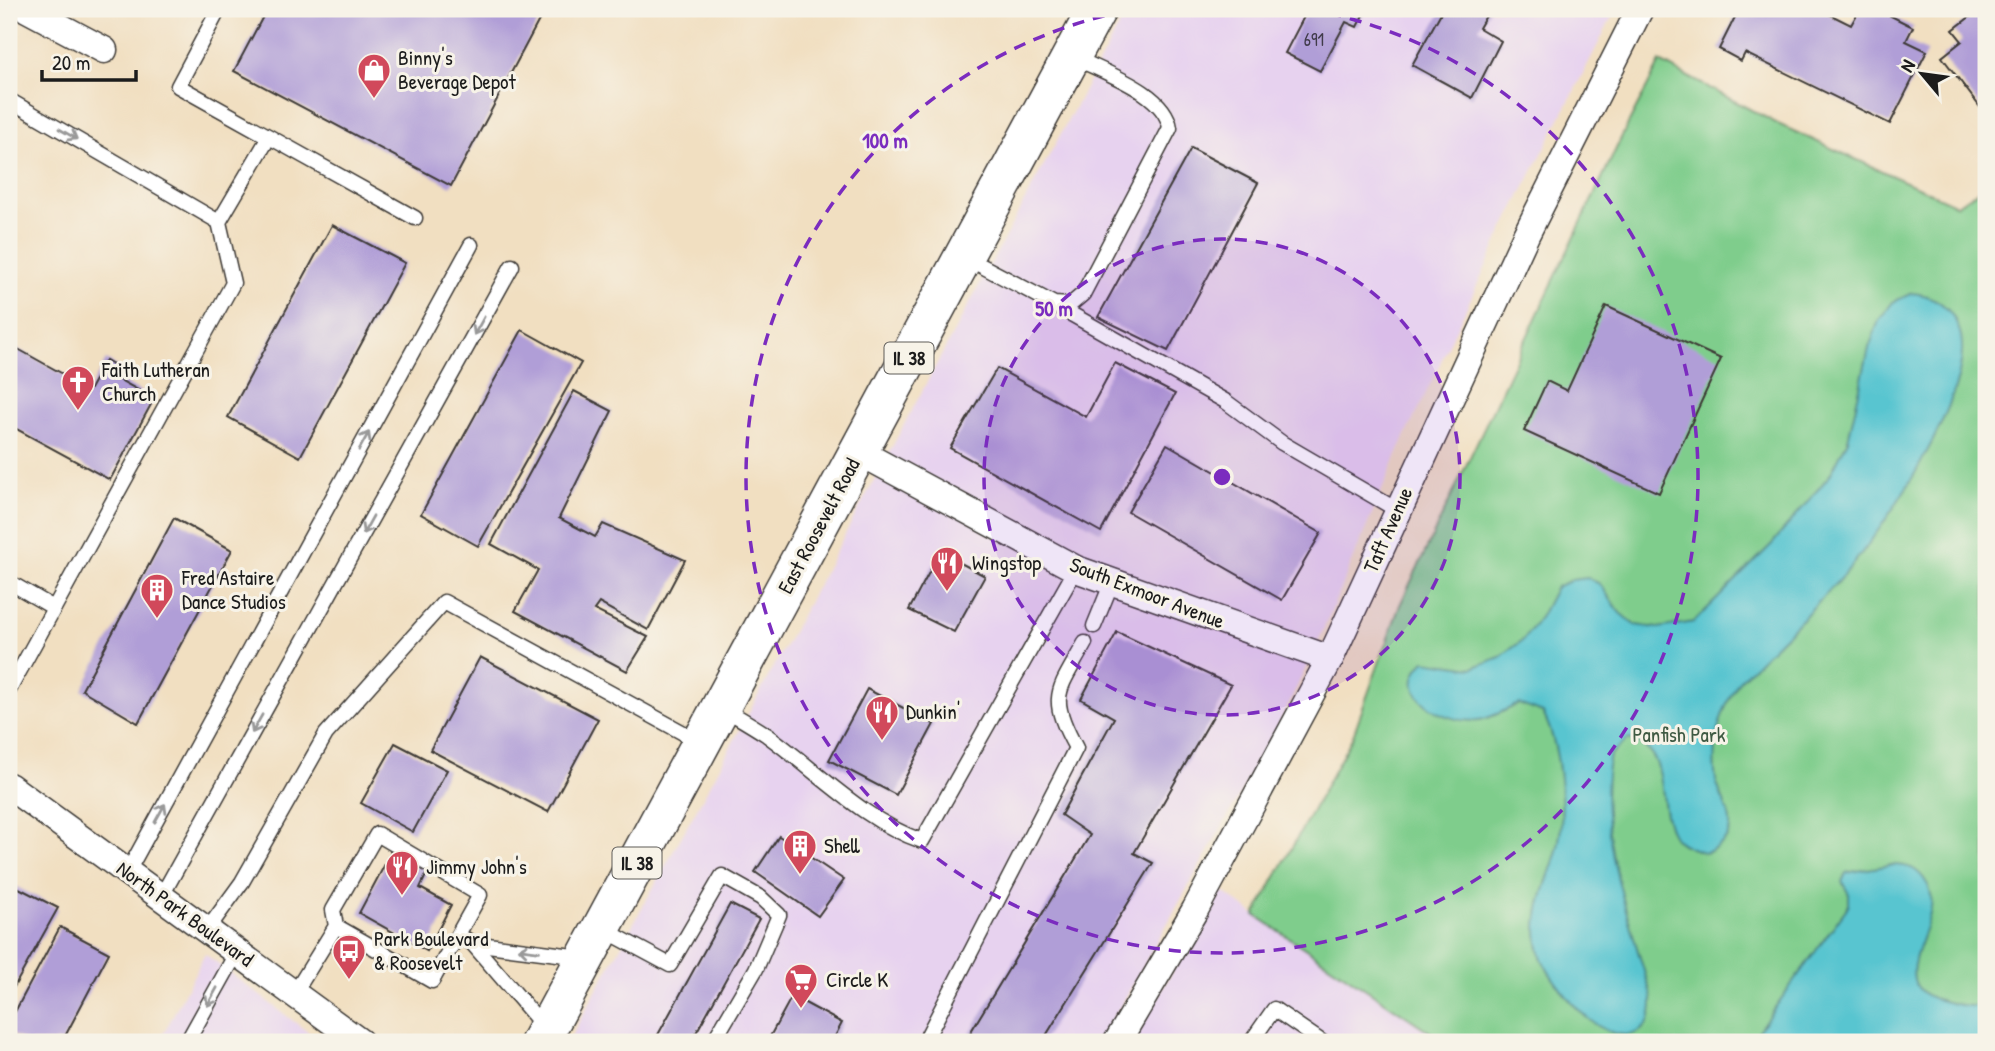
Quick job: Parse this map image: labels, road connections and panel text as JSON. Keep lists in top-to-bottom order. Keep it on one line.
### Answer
{"streets":{"main road":["IL 38","East Roosevelt Road"],"street":["Taft Avenue","South Exmoor Avenue","North Park Boulevard"]},"crossings":[["East Roosevelt Road","South Exmoor Avenue"],["Taft Avenue","South Exmoor Avenue"]],"parks":["Panfish Park"],"places":{"shop":["Binny's Beverage Depot"],"church":["Faith Lutheran Church"],"restaurant":["Wingstop","Dunkin'","Jimmy John's"],"building":["Fred Astaire Dance Studios","Shell"],"bus stop":["Park Boulevard & Roosevelt"],"supermarket":["Circle K"]},"house_numbers":["691"],"scale_bar":"20 m","north":"top left","rings":["100 m","50 m"]}
